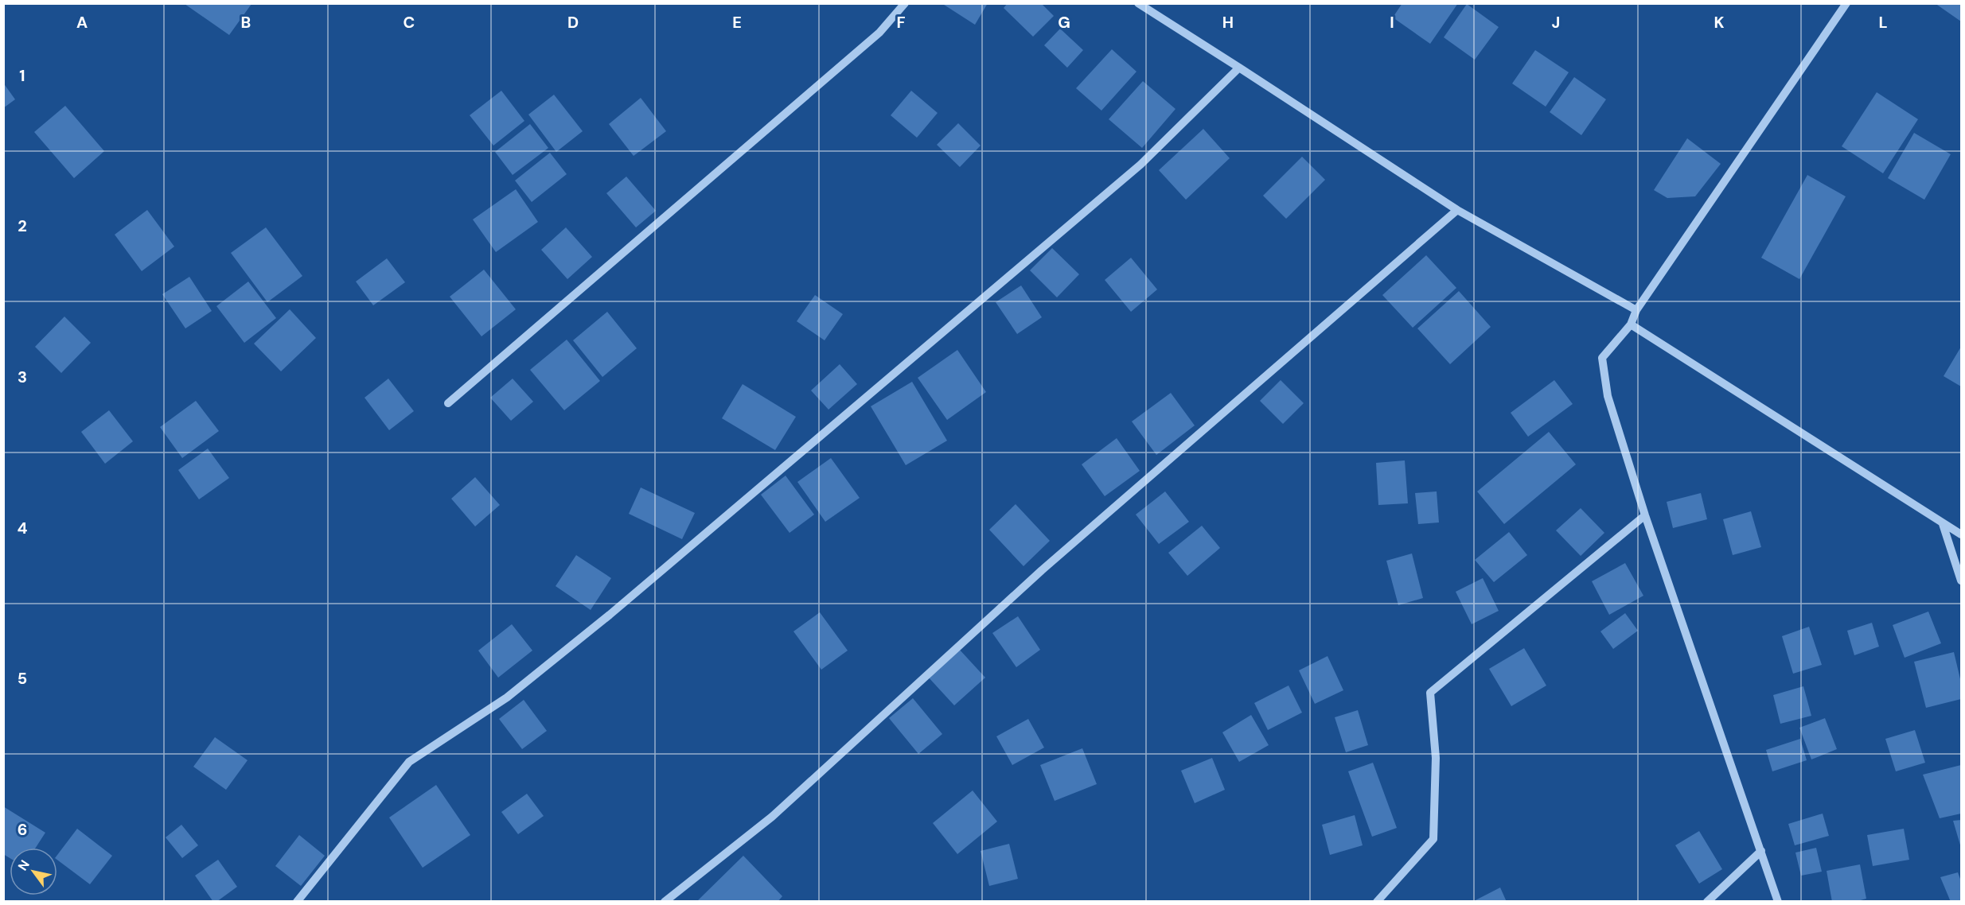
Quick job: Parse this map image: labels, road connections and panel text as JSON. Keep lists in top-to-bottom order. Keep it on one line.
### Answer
{"north":"top left","grid":{"columns":["A","B","C","D","E","F","G","H","I","J","K","L"],"rows":["1","2","3","4","5","6"]}}
